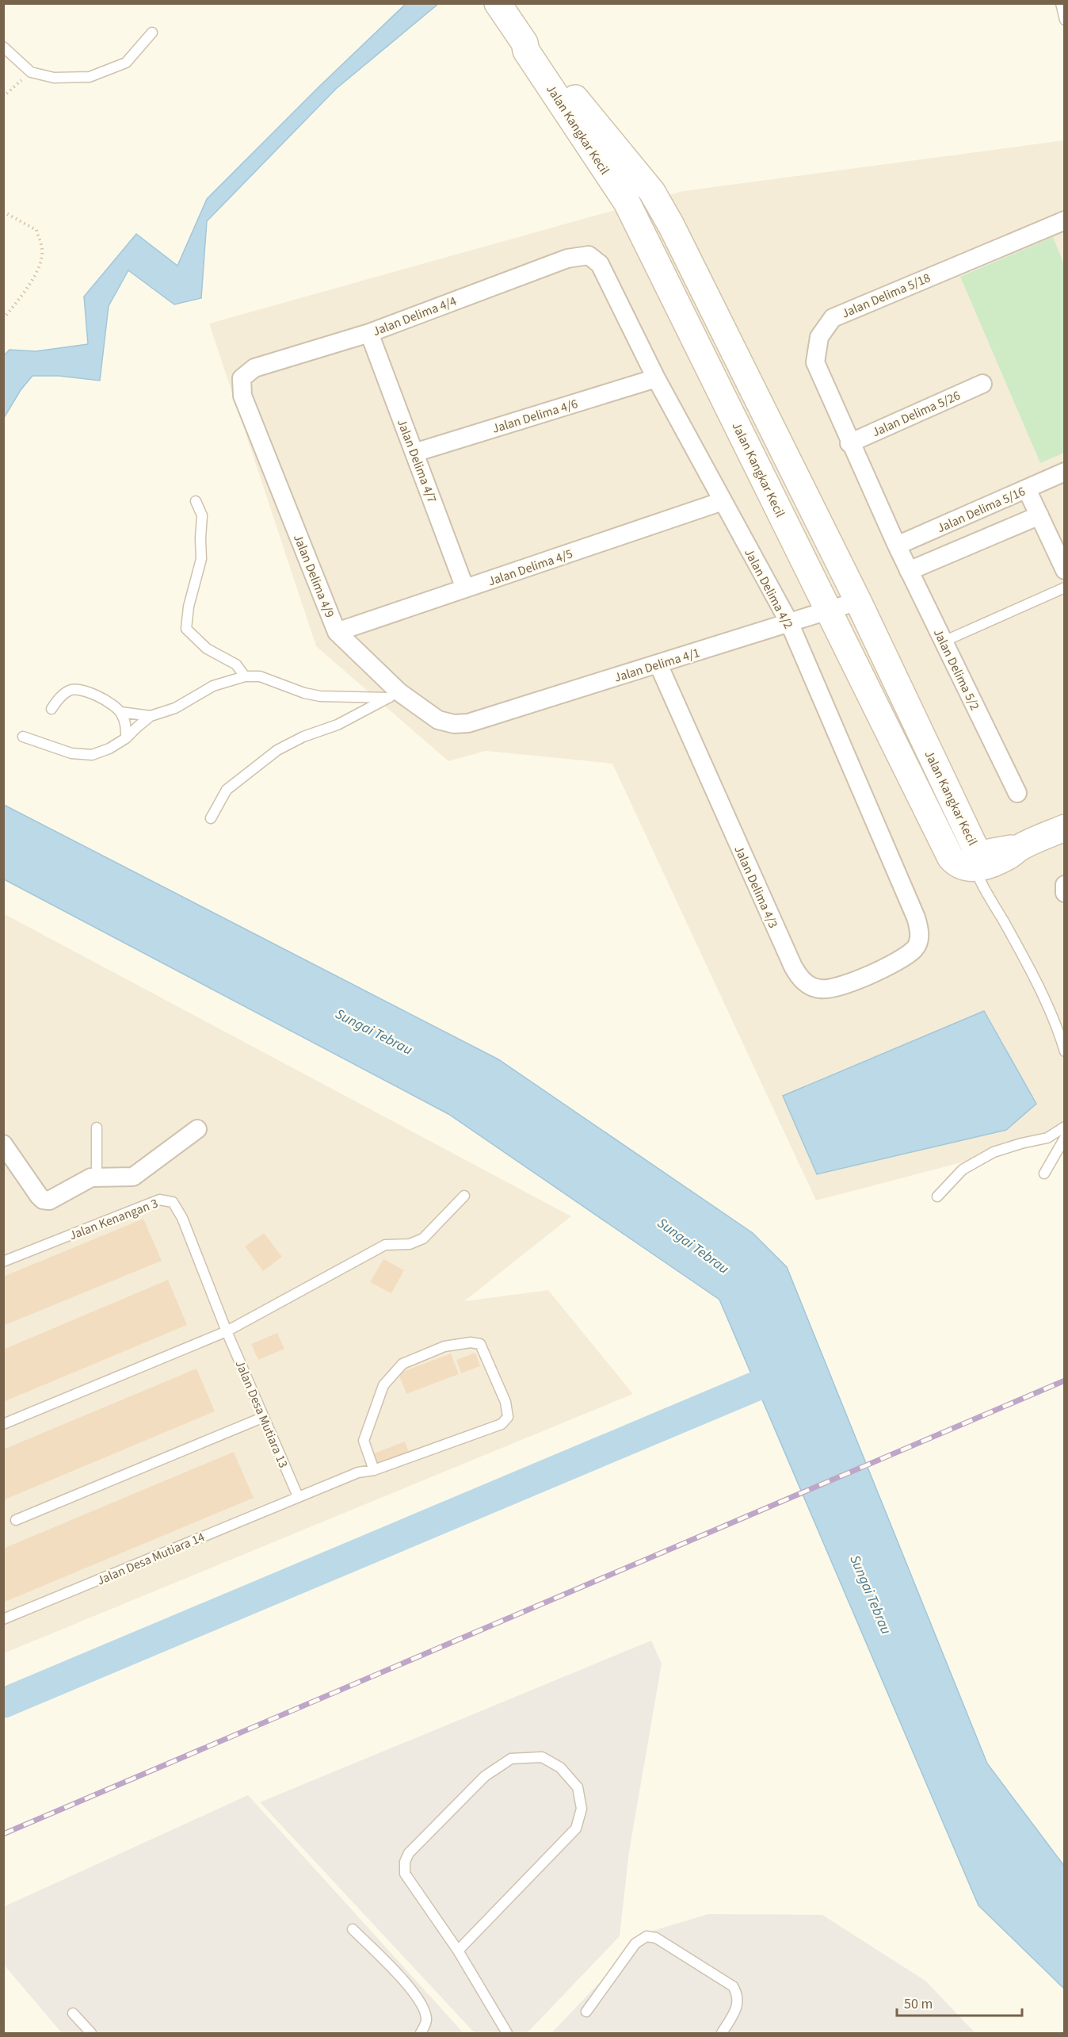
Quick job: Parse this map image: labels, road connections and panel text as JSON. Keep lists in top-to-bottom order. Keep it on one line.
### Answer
{"streets":{"street":["Jalan Kangkar Kecil","Jalan Delima 5/18","Jalan Delima 4/4","Jalan Delima 5/26","Jalan Delima 4/6","Jalan Delima 4/7","Jalan Delima 5/16","Jalan Delima 4/5","Jalan Delima 4/9","Jalan Delima 4/2","Jalan Delima 4/1","Jalan Delima 5/2","Jalan Delima 4/3"],"lane":["Jalan Kenangan 3","Jalan Desa Mutiara 13","Jalan Desa Mutiara 14"]},"crossings":[["Jalan Kangkar Kecil","Jalan Delima 4/1"],["Jalan Delima 5/18","Jalan Delima 5/26"],["Jalan Delima 5/18","Jalan Delima 5/16"],["Jalan Delima 5/18","Jalan Delima 5/2"],["Jalan Delima 4/4","Jalan Delima 4/7"],["Jalan Delima 4/4","Jalan Delima 4/9"],["Jalan Delima 4/4","Jalan Delima 4/2"],["Jalan Delima 4/6","Jalan Delima 4/7"],["Jalan Delima 4/6","Jalan Delima 4/2"],["Jalan Delima 4/7","Jalan Delima 4/5"],["Jalan Delima 5/16","Jalan Delima 5/2"],["Jalan Delima 4/5","Jalan Delima 4/9"],["Jalan Delima 4/5","Jalan Delima 4/2"],["Jalan Delima 4/9","Jalan Delima 4/1"],["Jalan Delima 4/2","Jalan Delima 4/1"],["Jalan Delima 4/2","Jalan Delima 4/3"],["Jalan Delima 4/1","Jalan Delima 4/3"],["Jalan Kenangan 3","Jalan Desa Mutiara 13"],["Jalan Desa Mutiara 13","Jalan Desa Mutiara 14"]],"water":["Sungai Tebrau"],"scale_bar":"50 m"}
